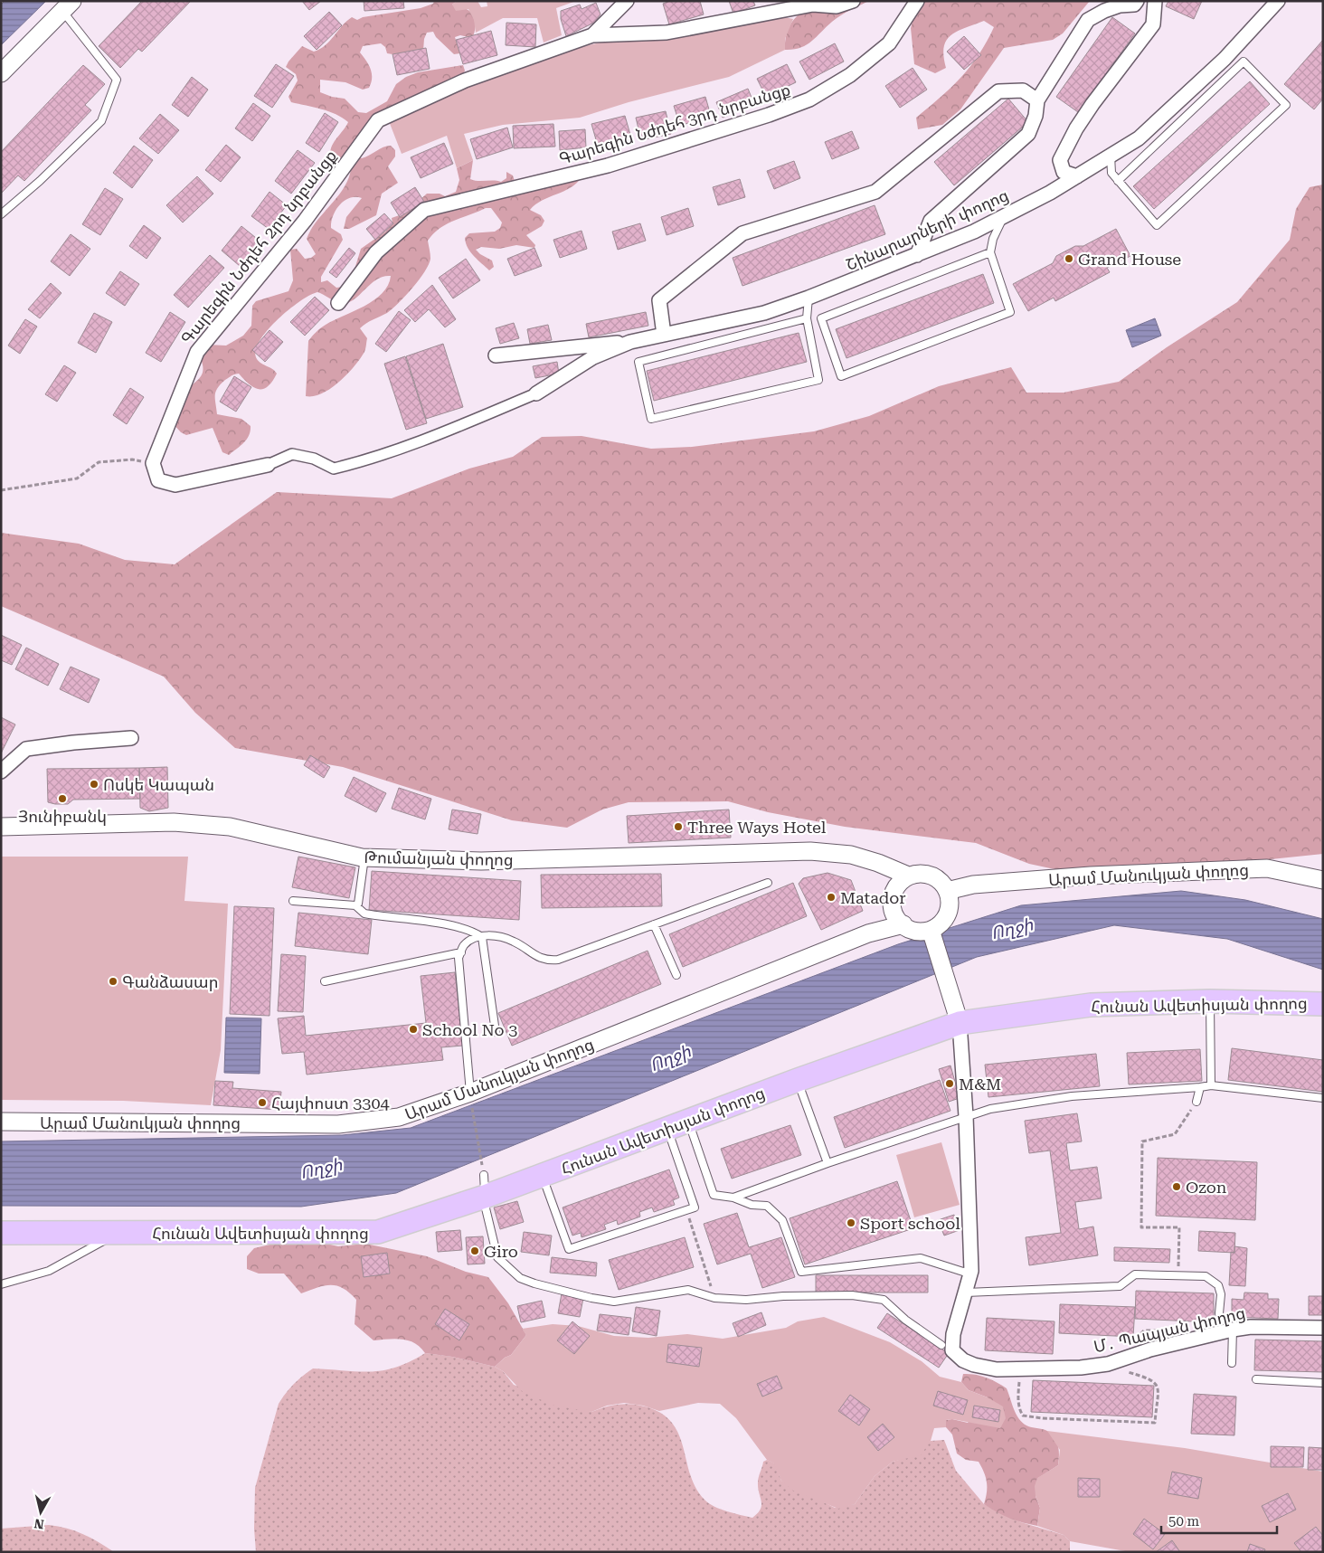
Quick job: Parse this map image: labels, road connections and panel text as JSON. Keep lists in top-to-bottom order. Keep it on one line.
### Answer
{"streets":{"highway":["Հունան Ավետիսյան փողոց"],"street":["Գարեգին Նժդեհ 3րդ նրբանցք","Շինարարների փողոց","Գարեգին Նժդեհ 2րդ նրբանցք","Թումանյան փողոց","Արամ Մանուկյան փողոց","Մ․ Պապյան փողոց"]},"crossings":[["Թումանյան փողոց","Արամ Մանուկյան փողոց"],["Հունան Ավետիսյան փողոց","Մ․ Պապյան փողոց"]],"water":["Ողջի"],"places":["Grand House","Ոսկե Կապան","Յունիբանկ","Three Ways Hotel","Matador","Գանձասար","School No 3","M&M","Հայփոստ 3304","Ozon","Sport school","Giro"],"scale_bar":"50 m","north":"bottom"}
